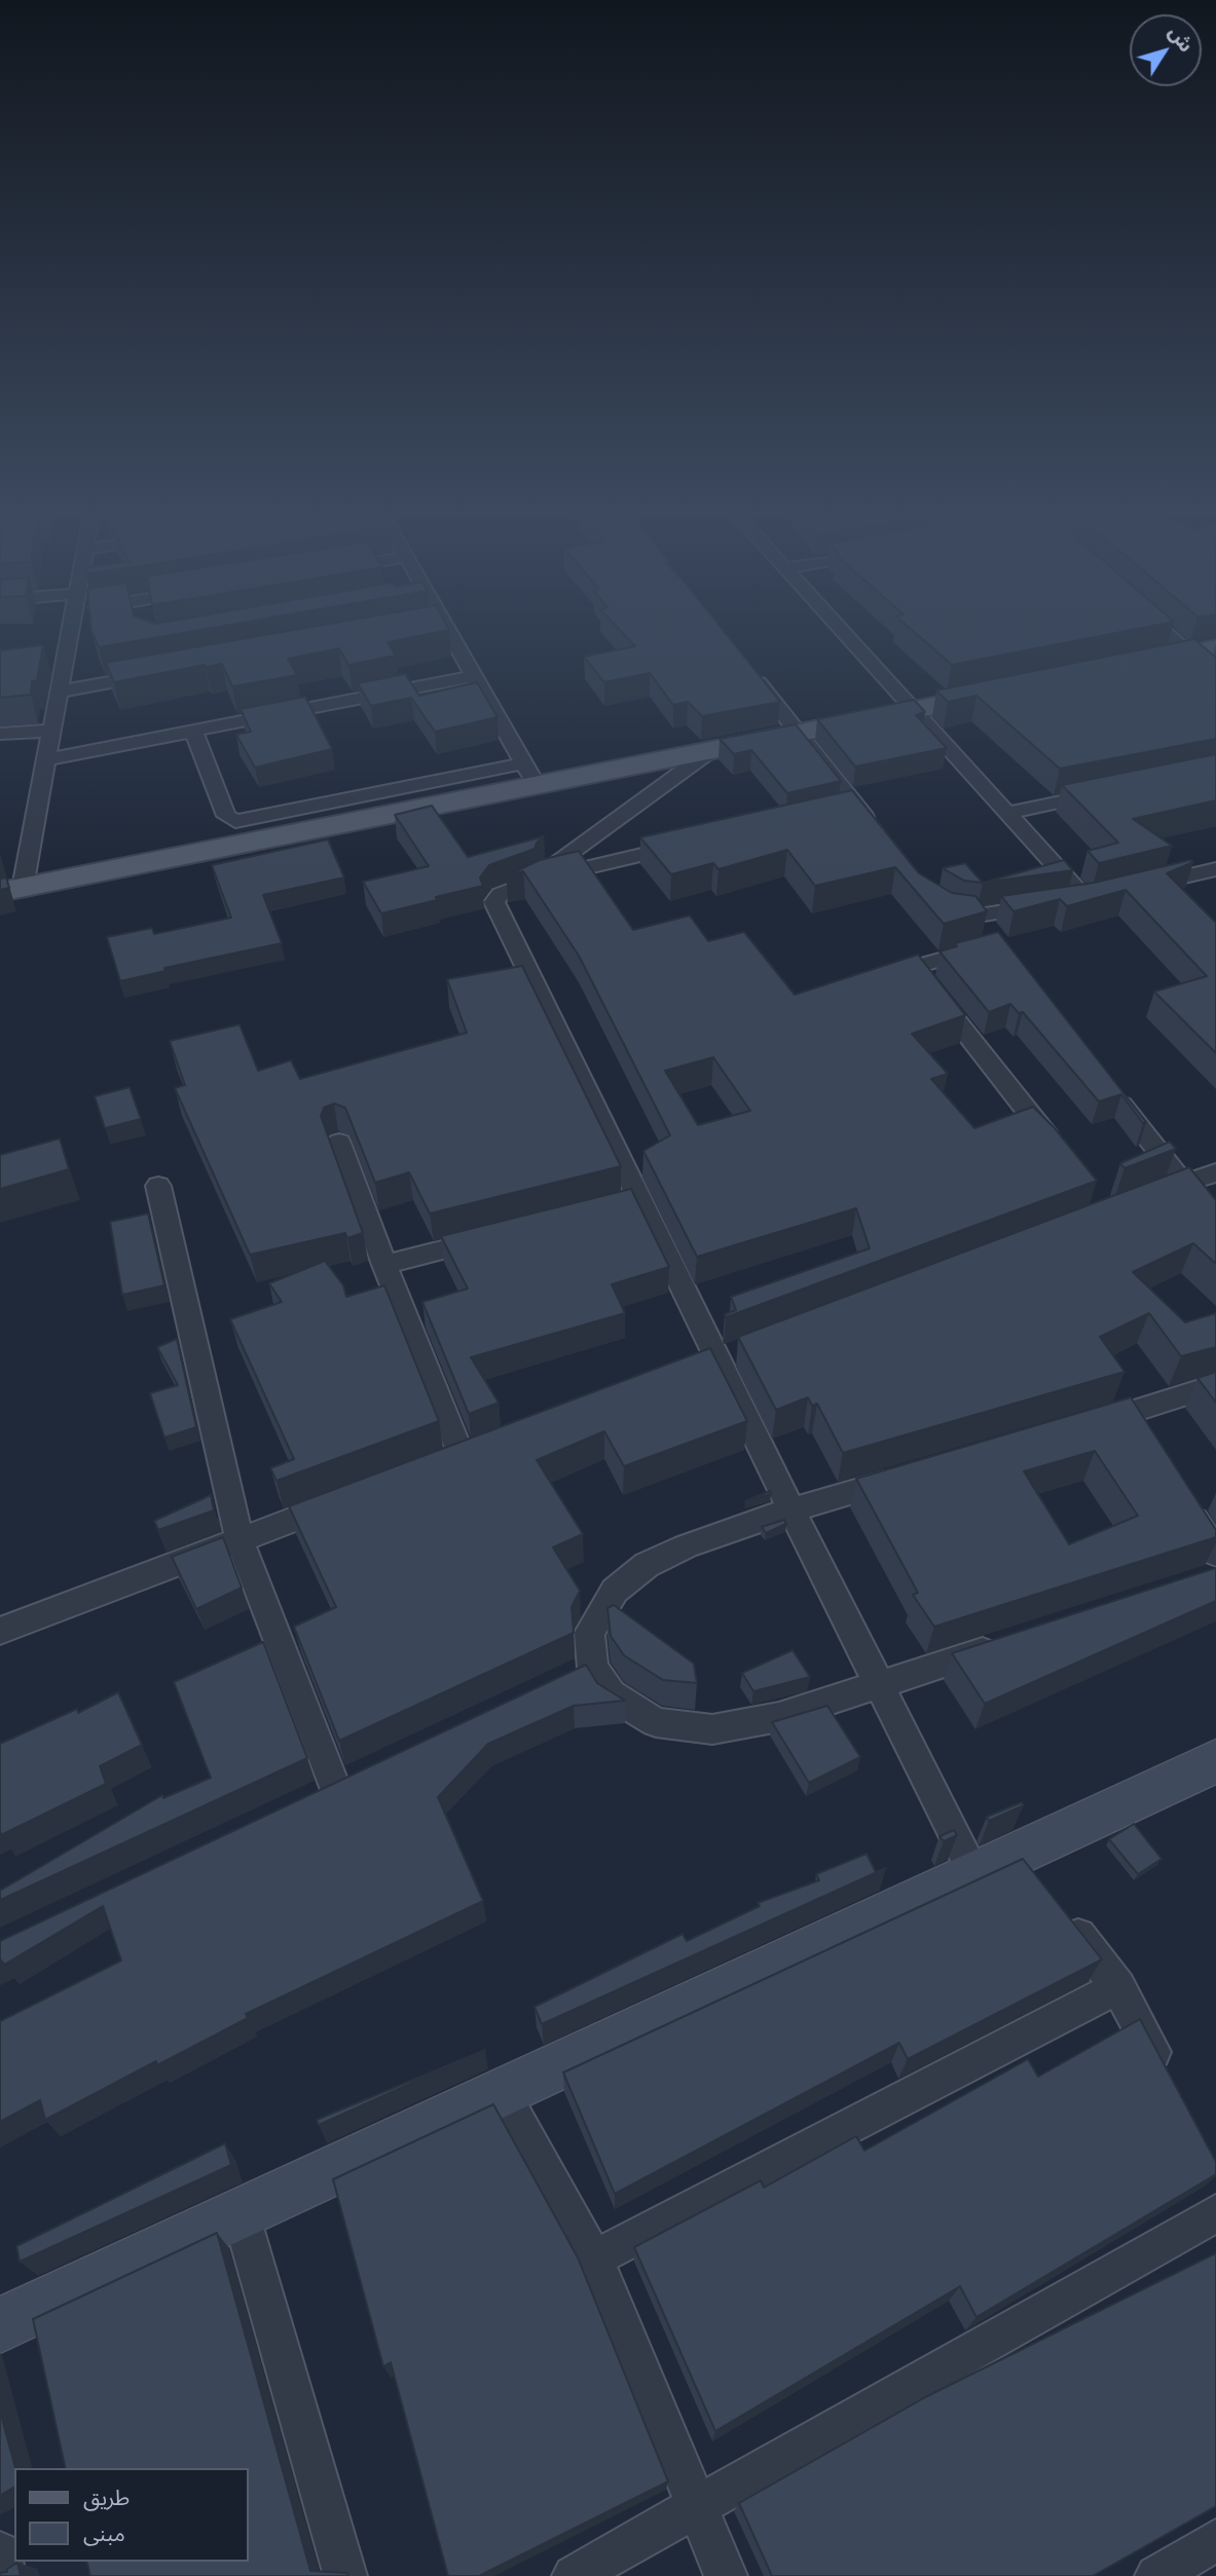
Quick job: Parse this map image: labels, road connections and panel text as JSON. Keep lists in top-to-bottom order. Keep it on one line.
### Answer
{"legend":["طريق","مبنى"],"north":"top right"}
